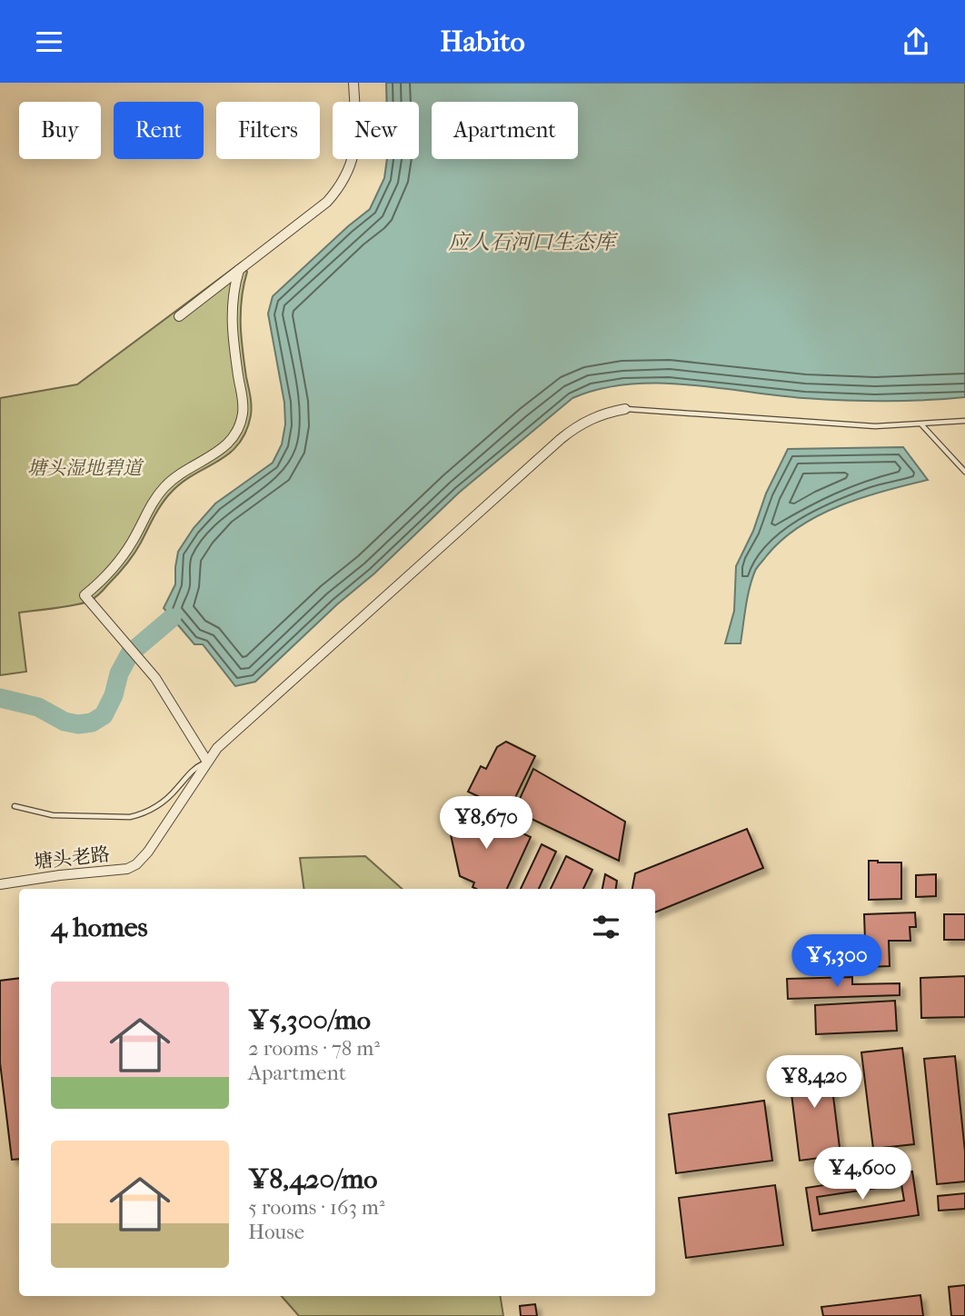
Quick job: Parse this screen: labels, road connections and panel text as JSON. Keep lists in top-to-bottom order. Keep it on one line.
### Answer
{"streets":{"street":["塘头老路"]},"water":["应人石河口生态库"],"parks":["塘头湿地碧道"],"page":{"header":"Habito","chip":["Buy","Rent","Filters","New","Apartment"],"price":["¥8,670","¥5,300","¥8,420","¥4,600"],"heading":"4 homes","list":[{"name":"¥5,300/mo","note":"2 rooms · 78 m² · Apartment"},{"name":"¥8,420/mo","note":"5 rooms · 163 m² · House"}]}}
